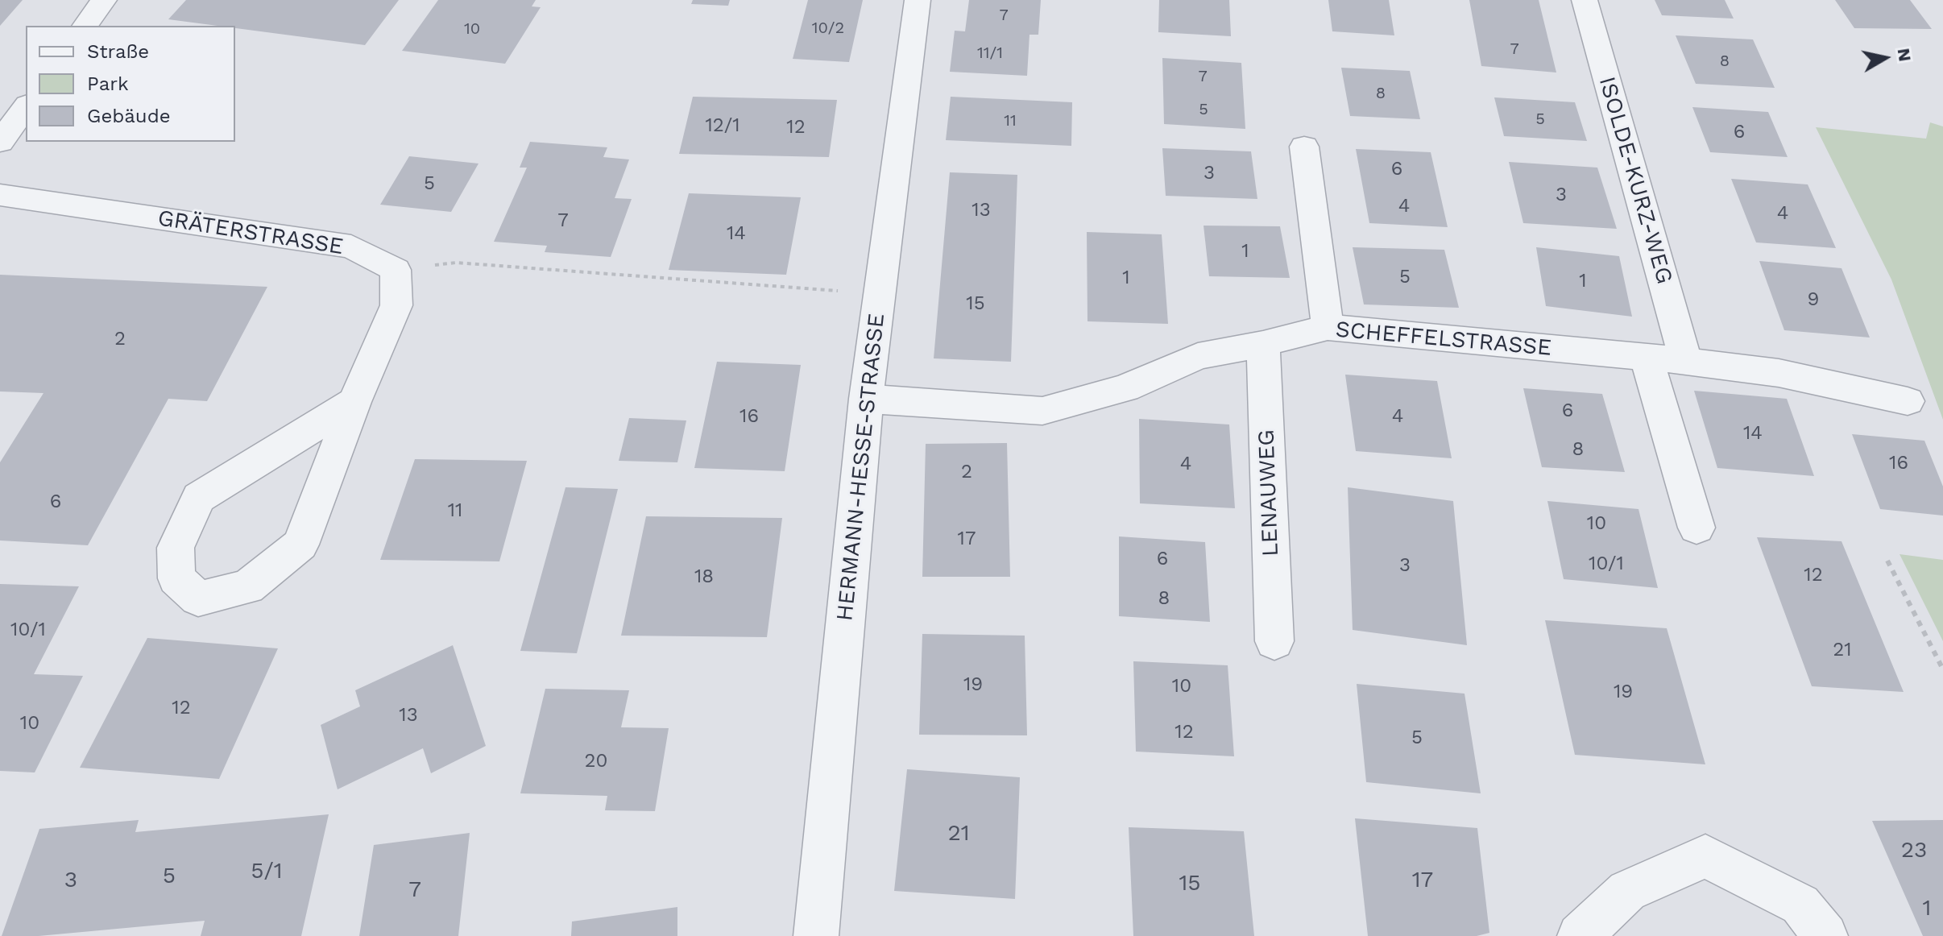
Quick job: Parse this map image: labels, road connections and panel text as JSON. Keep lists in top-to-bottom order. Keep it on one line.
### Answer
{"streets":{"street":["ISOLDE-KURZ-WEG","GRÄTERSTRASSE","SCHEFFELSTRASSE","HERMANN-HESSE-STRASSE","LENAUWEG"]},"crossings":[["ISOLDE-KURZ-WEG","SCHEFFELSTRASSE"],["SCHEFFELSTRASSE","HERMANN-HESSE-STRASSE"],["SCHEFFELSTRASSE","LENAUWEG"]],"house_numbers":["7","10/2","10","7","11/1","8","7","8","5","5","11","12/1","12","6","6","3","5","3","4","13","4","7","14","1","5","1","1","9","15","2","6","16","4","14","8","16","4","2","6","11","10","17","6","10/1","3","12","18","8","10/1","21","19","10","19","12","13","10","12","5","20","21","23","5/1","5","3","17","15","7","1"],"legend":["Straße","Park","Gebäude"],"north":"right"}
